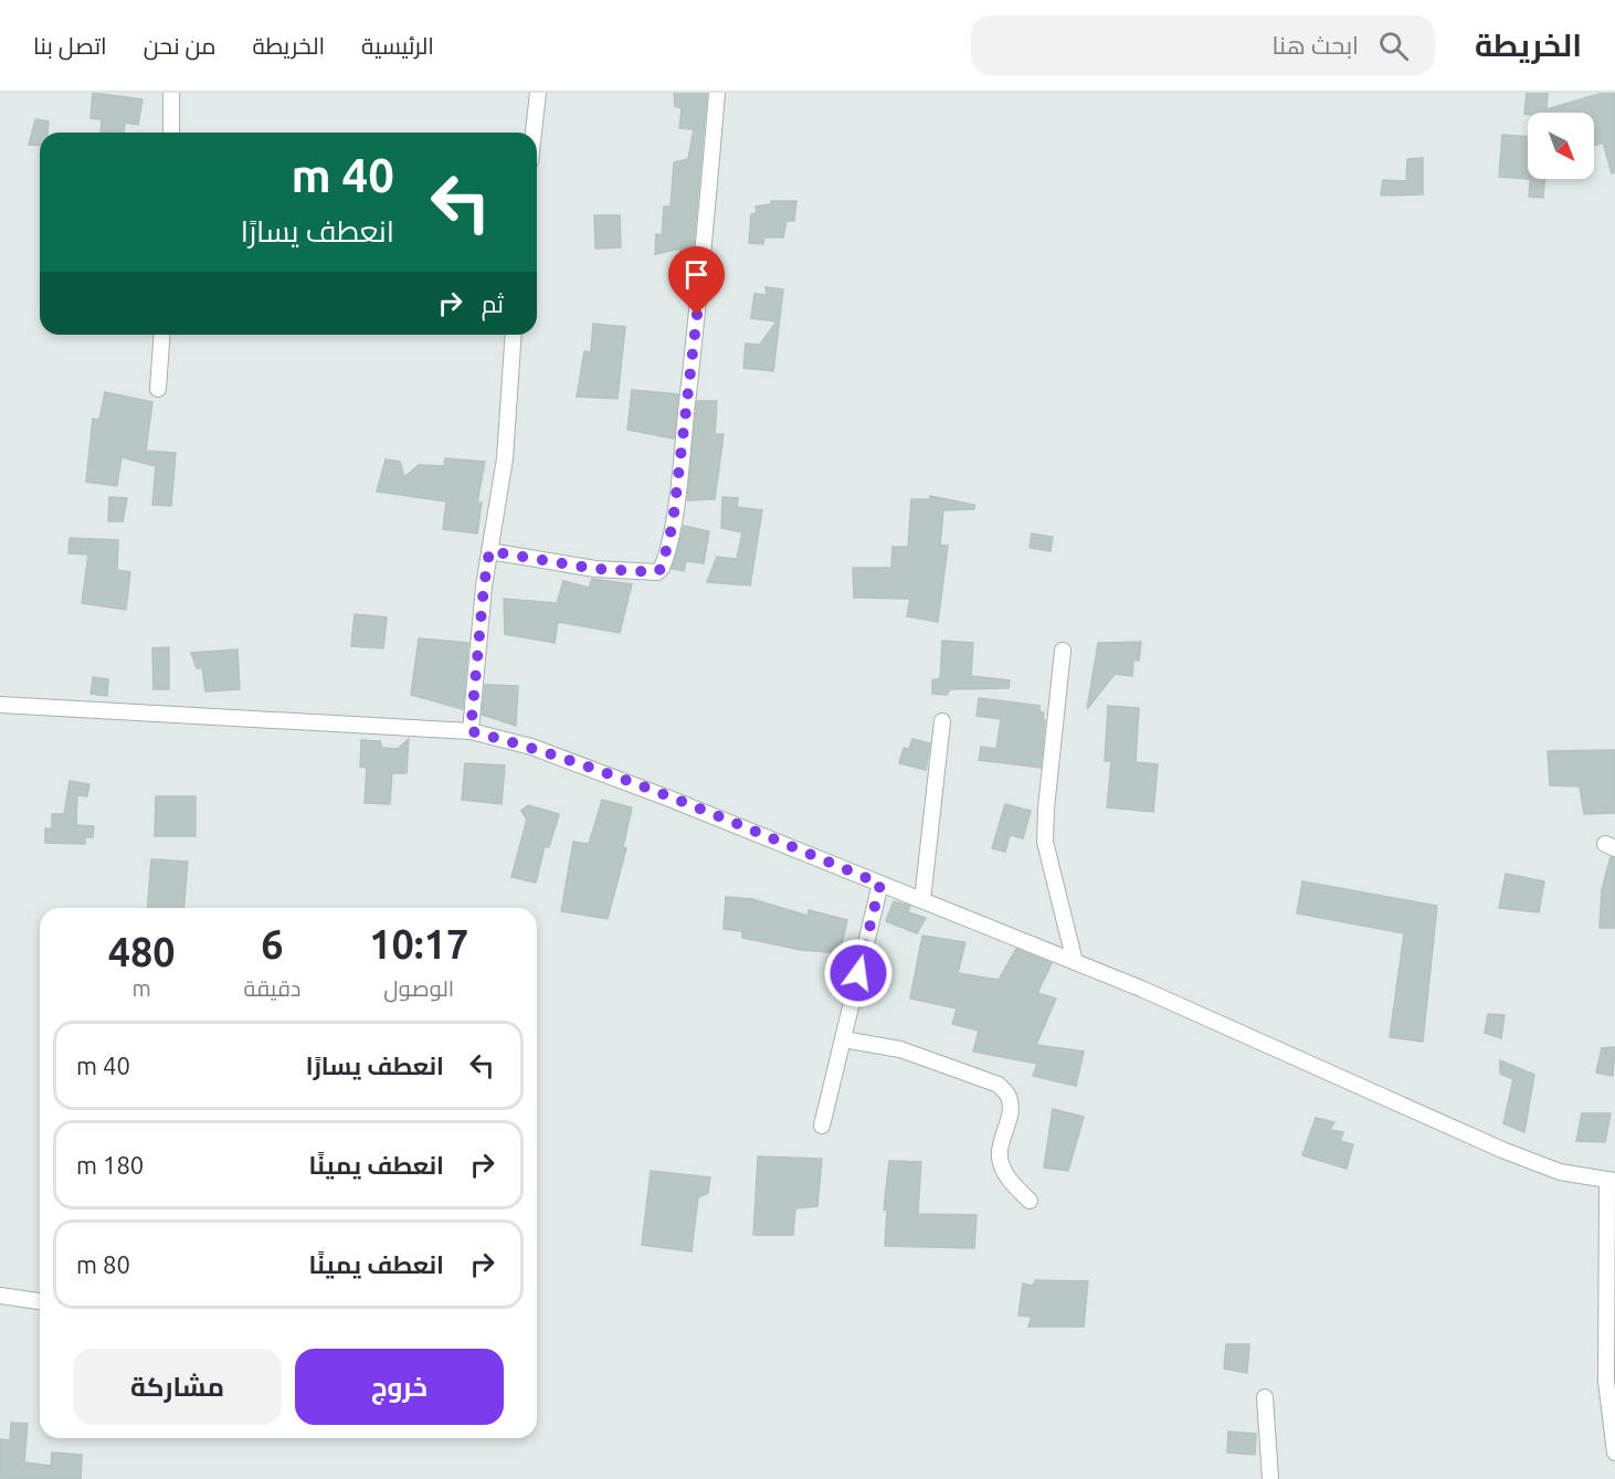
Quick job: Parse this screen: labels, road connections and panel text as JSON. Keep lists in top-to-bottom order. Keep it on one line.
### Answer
{"north":"bottom right","page":{"header":"الخريطة","search":"ابحث هنا","nav":["الرئيسية","الخريطة","من نحن","اتصل بنا"],"turn":["40 m","انعطف يسارًا"],"then":"ثم","eta":["10:17","الوصول","6","دقيقة","480","m"],"list":[{"name":"انعطف يسارًا","value":"40 m"},{"name":"انعطف يمينًا","value":"180 m"},{"name":"انعطف يمينًا","value":"80 m"}],"buttons":["خروج","مشاركة"]}}
